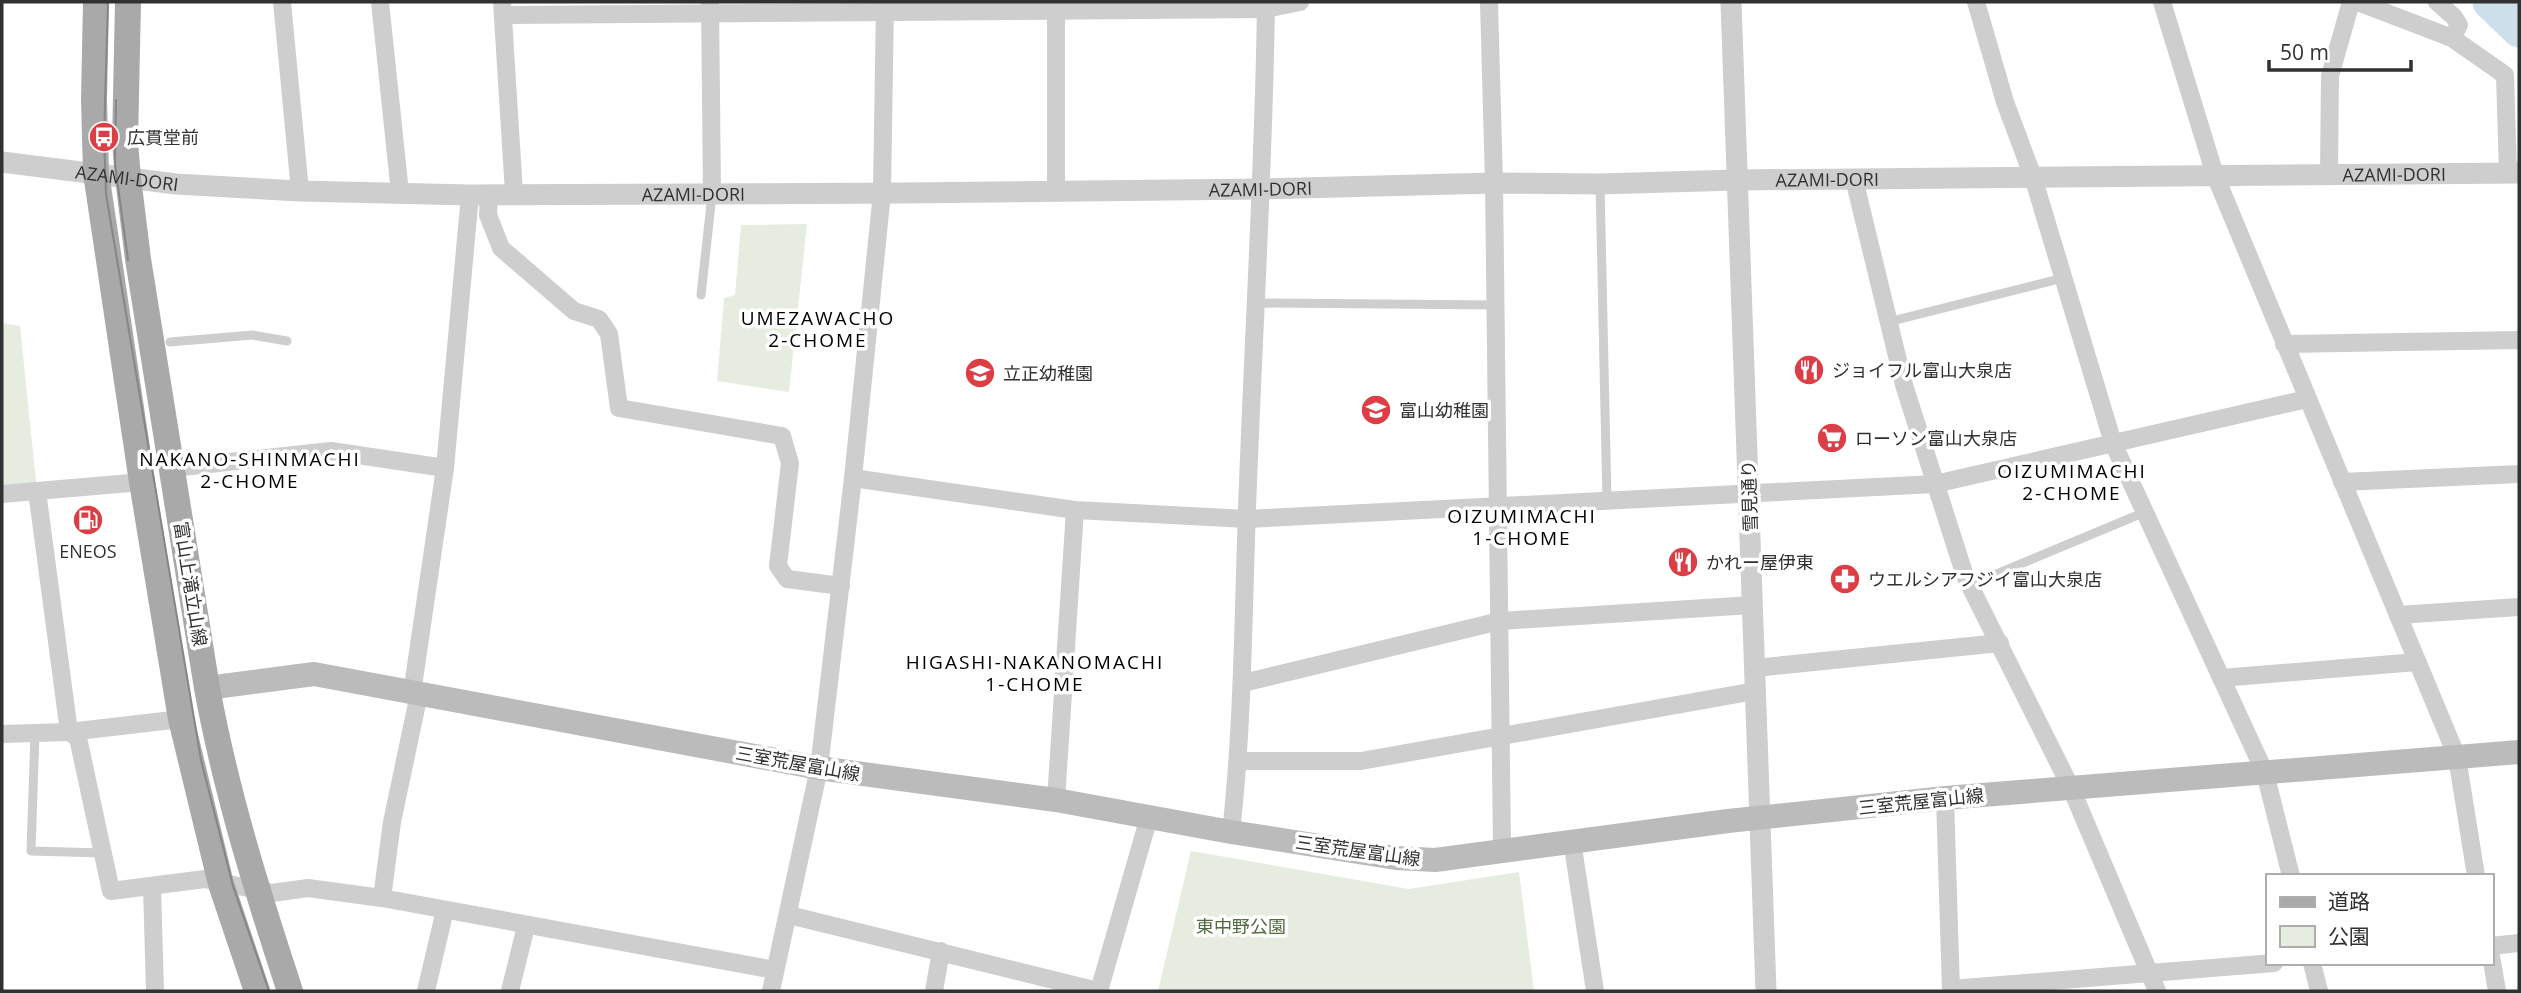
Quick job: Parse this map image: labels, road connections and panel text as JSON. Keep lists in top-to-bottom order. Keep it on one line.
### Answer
{"streets":{"main road":["富山上滝立山線","三室荒屋富山線"],"street":["AZAMI-DORI","雪見通り"]},"crossings":[["AZAMI-DORI","雪見通り"],["AZAMI-DORI","富山上滝立山線"],["雪見通り","三室荒屋富山線"],["富山上滝立山線","三室荒屋富山線"]],"districts":["UMEZAWACHO 2-CHOME","NAKANO-SHINMACHI 2-CHOME","OIZUMIMACHI 2-CHOME","OIZUMIMACHI 1-CHOME","HIGASHI-NAKANOMACHI 1-CHOME"],"parks":["東中野公園"],"places":{"bus stop":["広貫堂前"],"restaurant":["ジョイフル富山大泉店","かれー屋伊東"],"school or university":["立正幼稚園","富山幼稚園"],"supermarket":["ローソン富山大泉店"],"fuel station":["ENEOS"],"pharmacy":["ウエルシアフジイ富山大泉店"]},"legend":["道路","公園"],"scale_bar":"50 m"}
